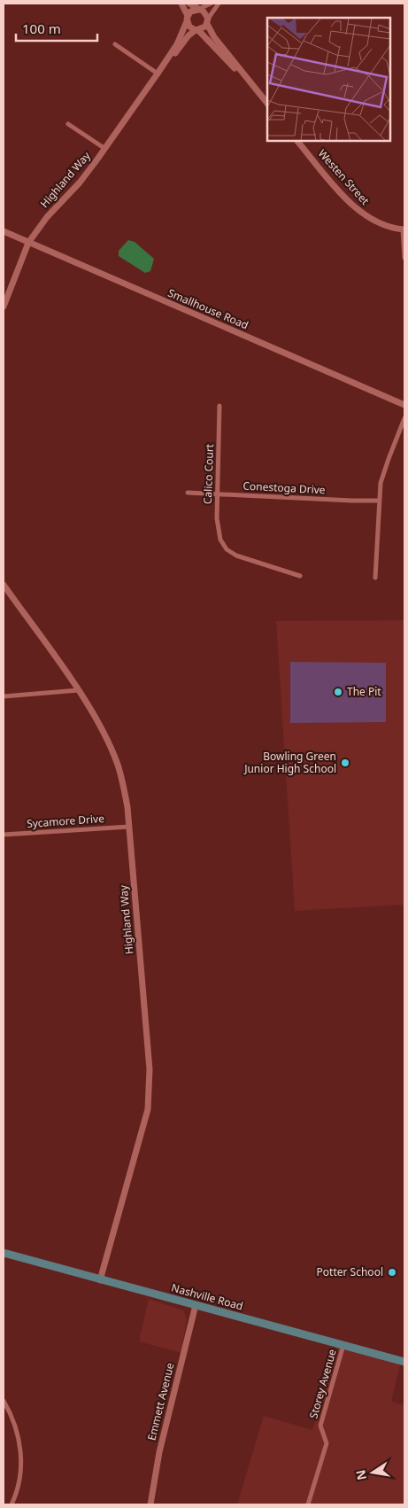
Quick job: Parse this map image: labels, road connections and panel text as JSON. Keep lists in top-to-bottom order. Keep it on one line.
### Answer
{"streets":{"main road":["Nashville Road"],"street":["Westen Street","Highland Way","Smallhouse Road","Calico Court","Conestoga Drive","Sycamore Drive","Storey Avenue","Emmett Avenue"]},"crossings":[["Highland Way","Smallhouse Road"],["Highland Way","Sycamore Drive"],["Highland Way","Nashville Road"],["Calico Court","Conestoga Drive"],["Nashville Road","Storey Avenue"],["Nashville Road","Emmett Avenue"]],"places":["The Pit","Bowling Green Junior High School","Potter School"],"scale_bar":"100 m","north":"left"}
